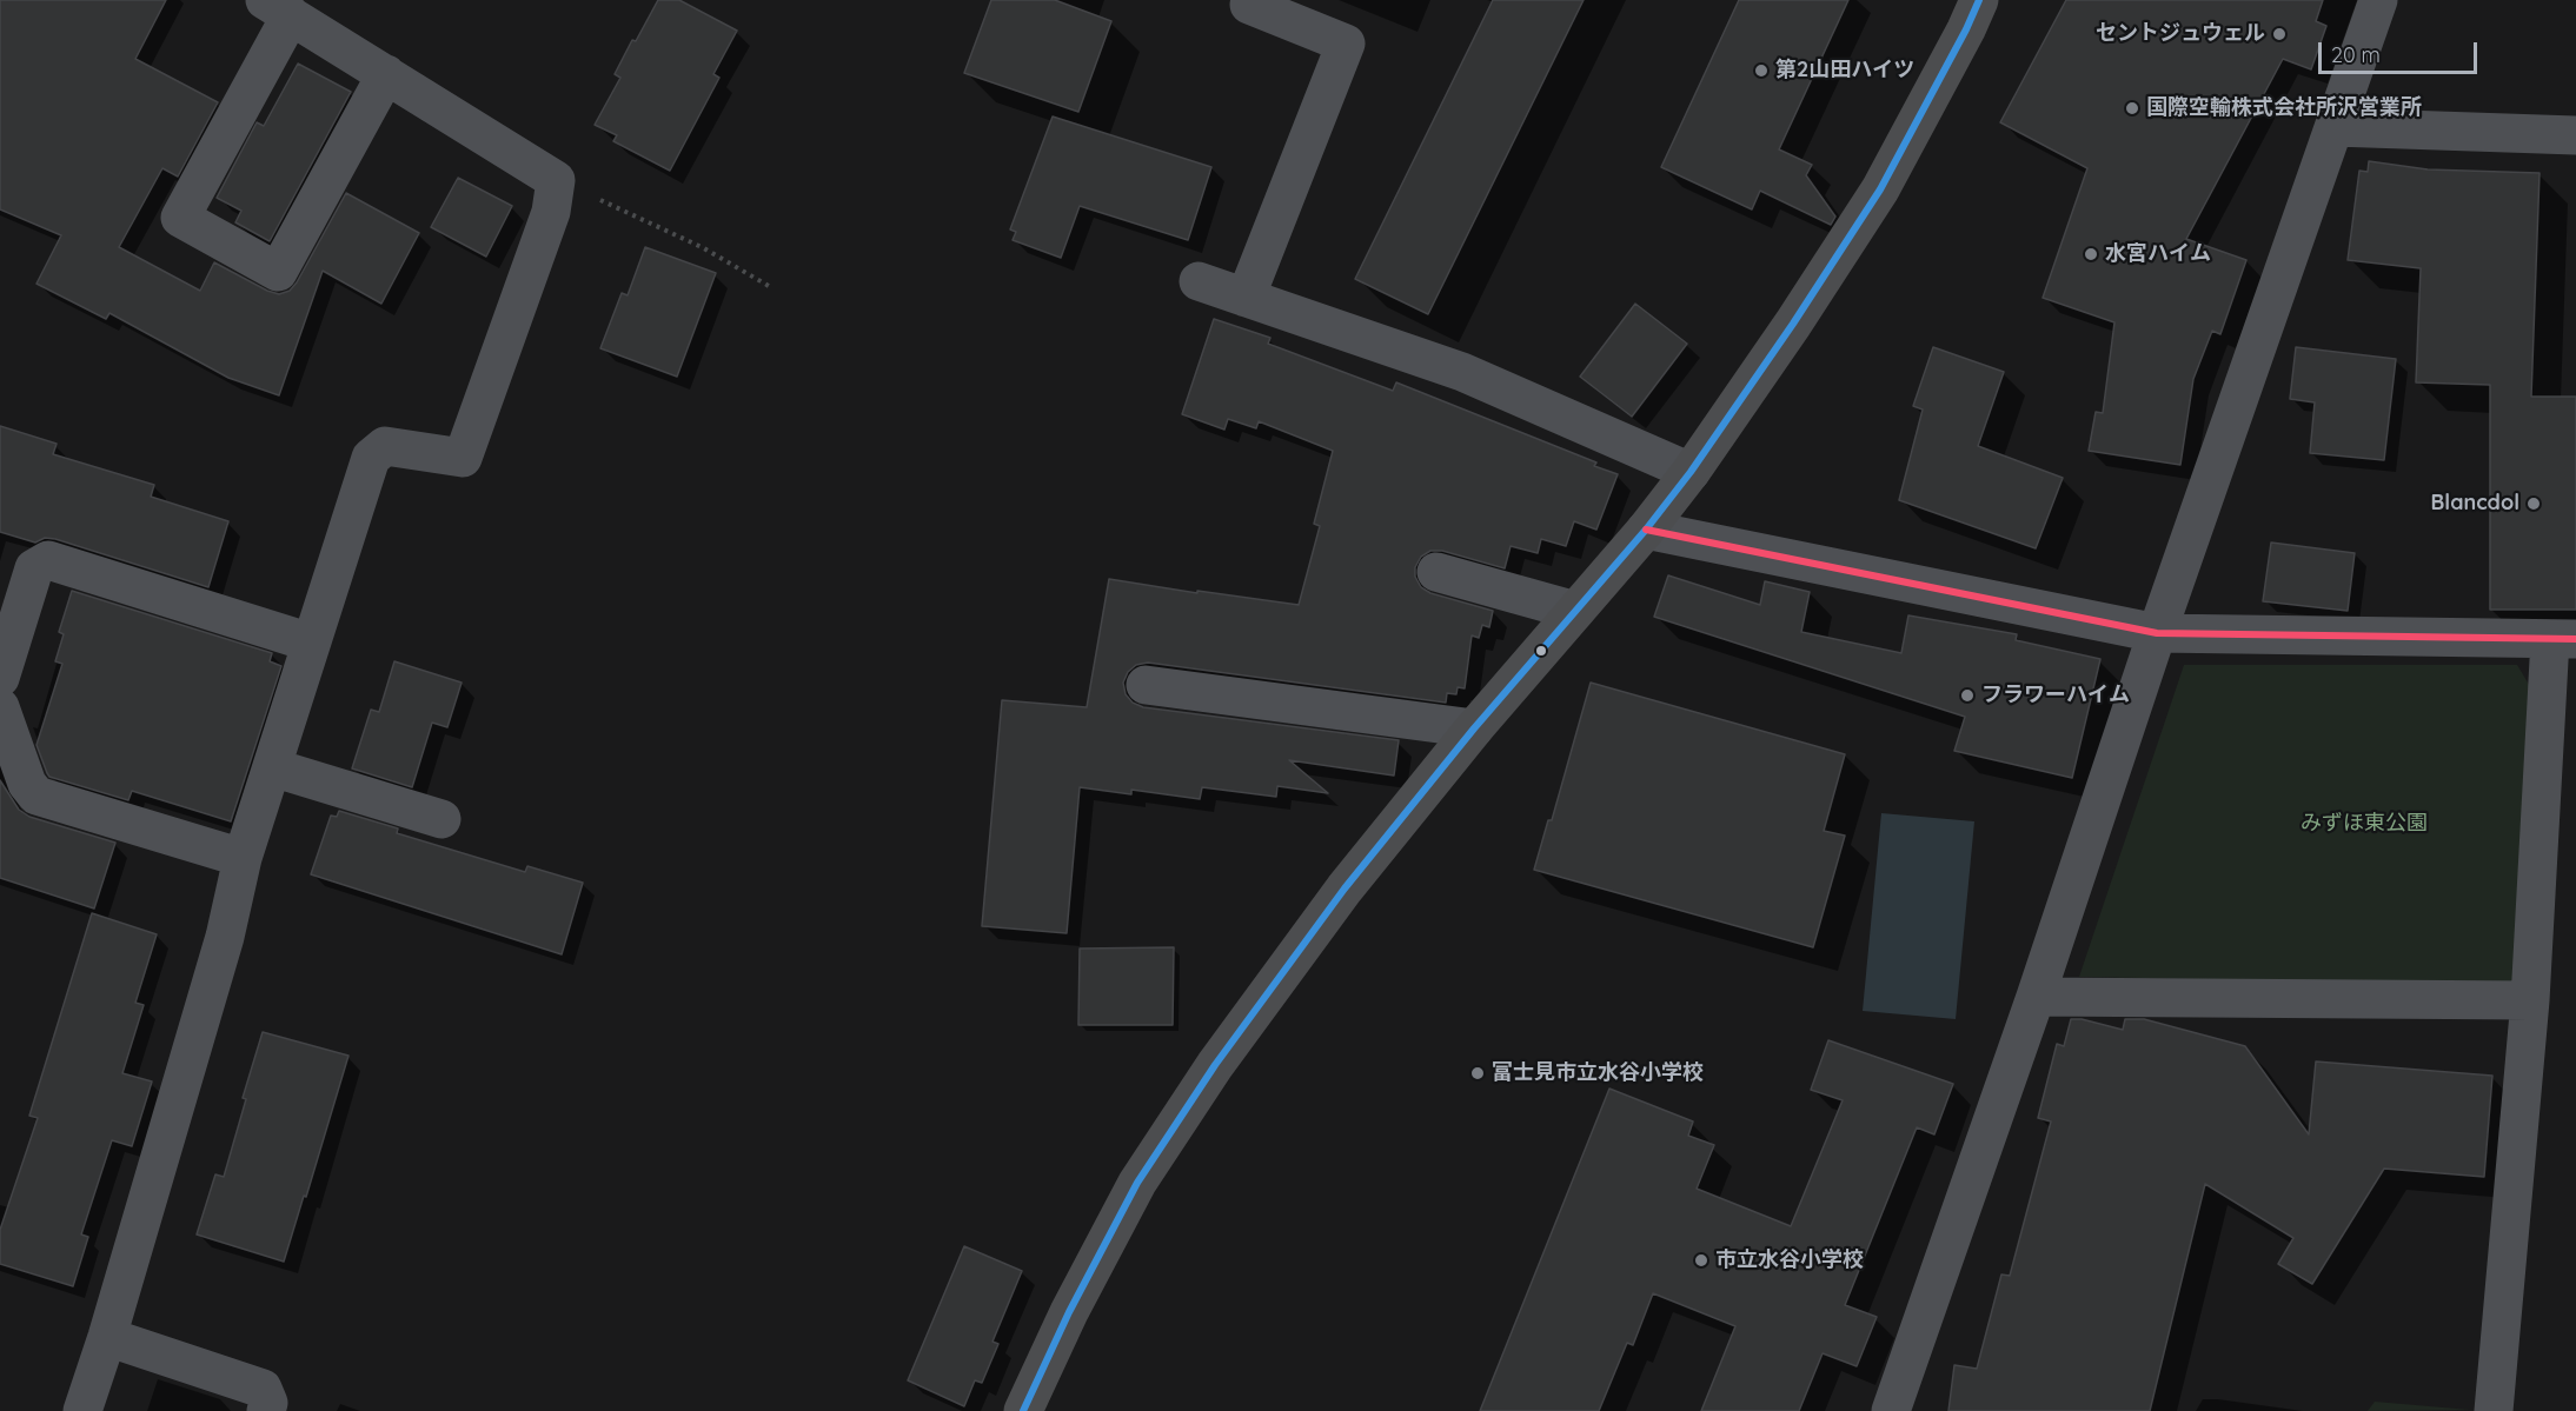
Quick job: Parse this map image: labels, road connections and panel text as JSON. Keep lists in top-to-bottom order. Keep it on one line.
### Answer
{"parks":["みずほ東公園"],"places":["セントジュウェル","第2山田ハイツ","国際空輸株式会社所沢営業所","水宮ハイム","Blancdol","フラワーハイム","富士見市立水谷小学校","市立水谷小学校"],"scale_bar":"20 m"}
